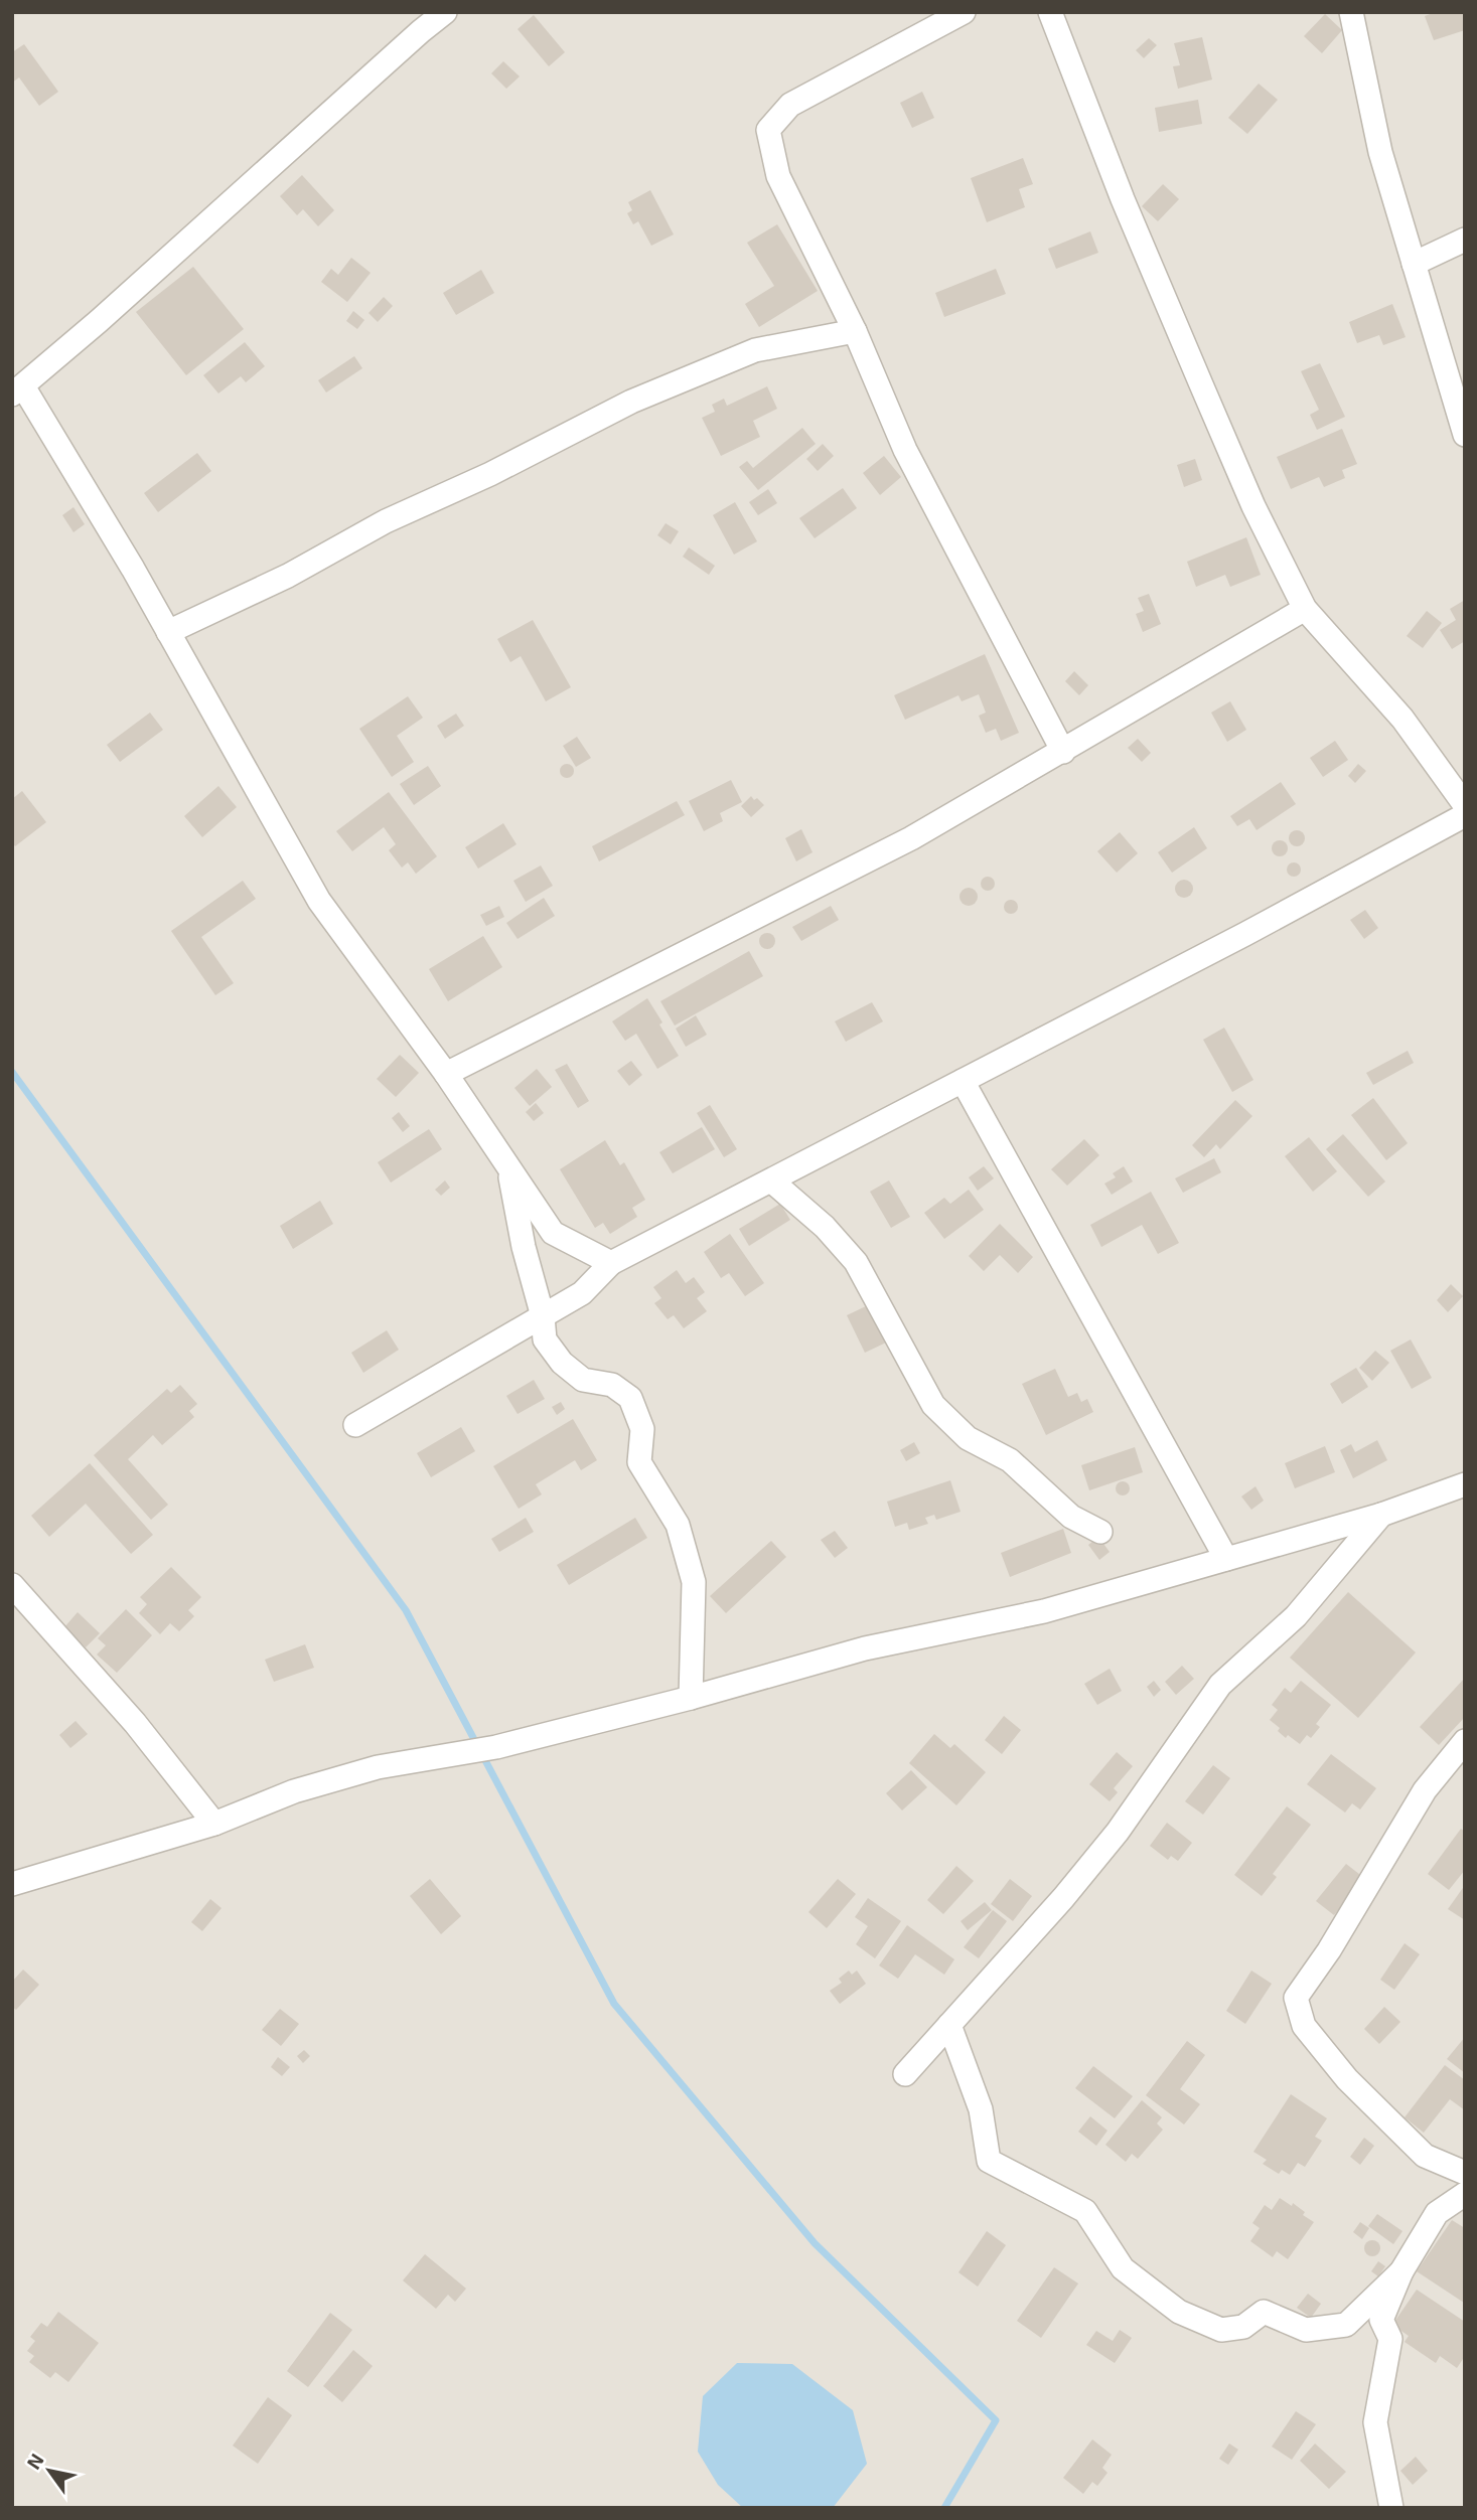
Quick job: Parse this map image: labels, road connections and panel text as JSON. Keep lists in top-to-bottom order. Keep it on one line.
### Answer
{"north":"top left"}
